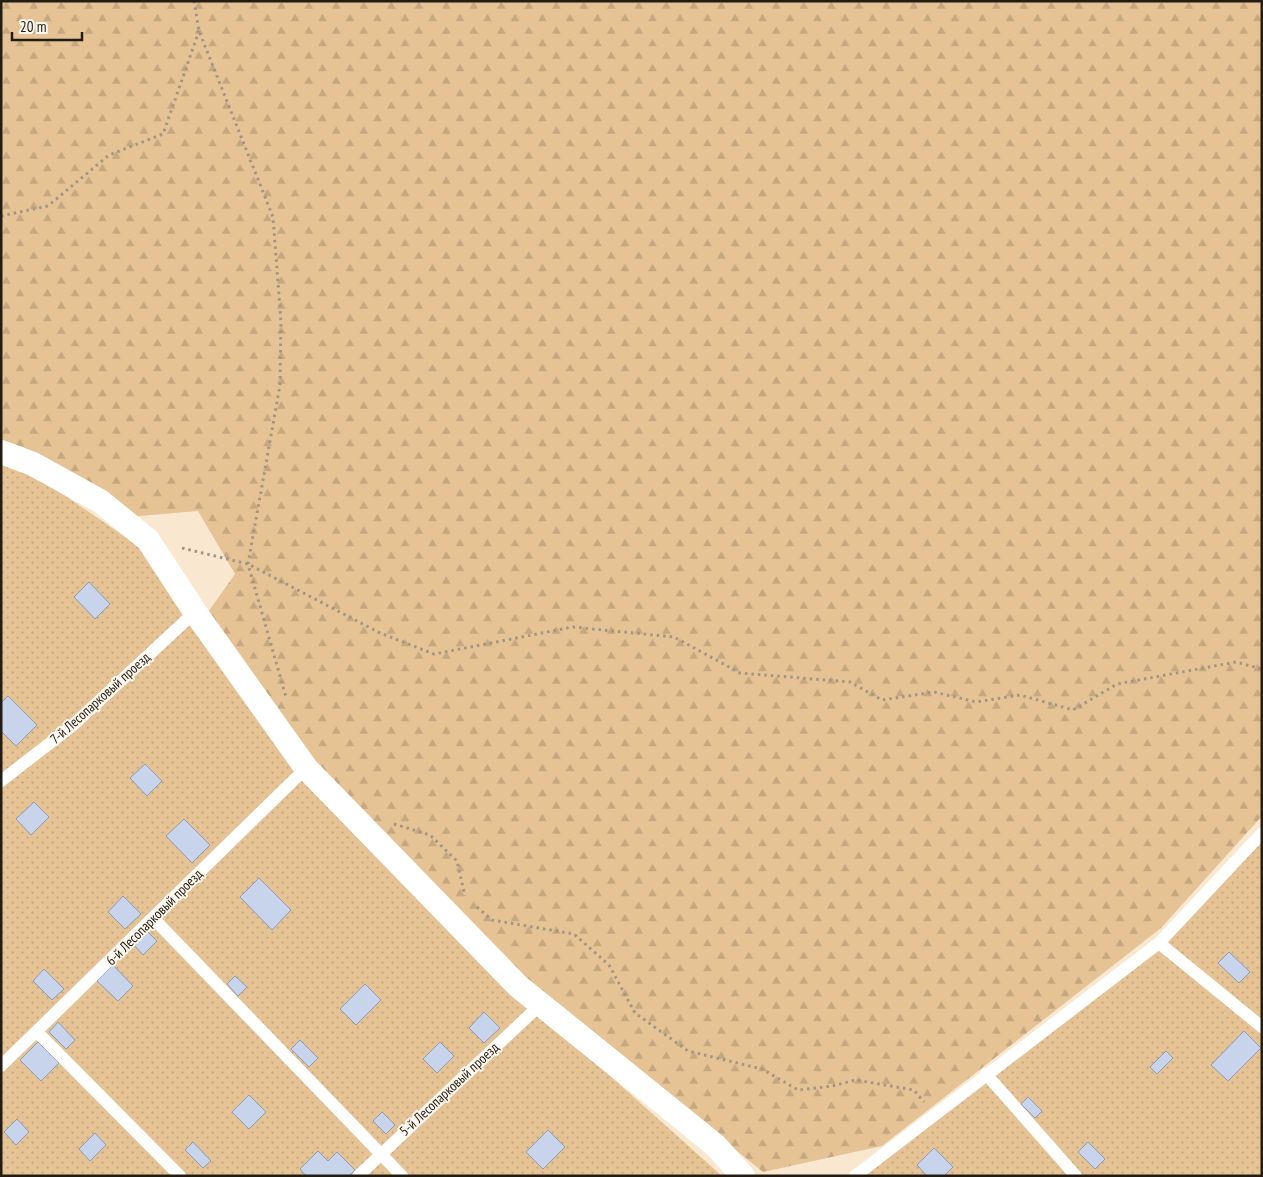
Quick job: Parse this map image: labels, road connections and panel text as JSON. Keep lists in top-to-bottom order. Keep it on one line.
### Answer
{"streets":{"lane":["7-й Лесопарковый проезд","6-й Лесопарковый проезд","5-й Лесопарковый проезд"]},"scale_bar":"20 m"}
